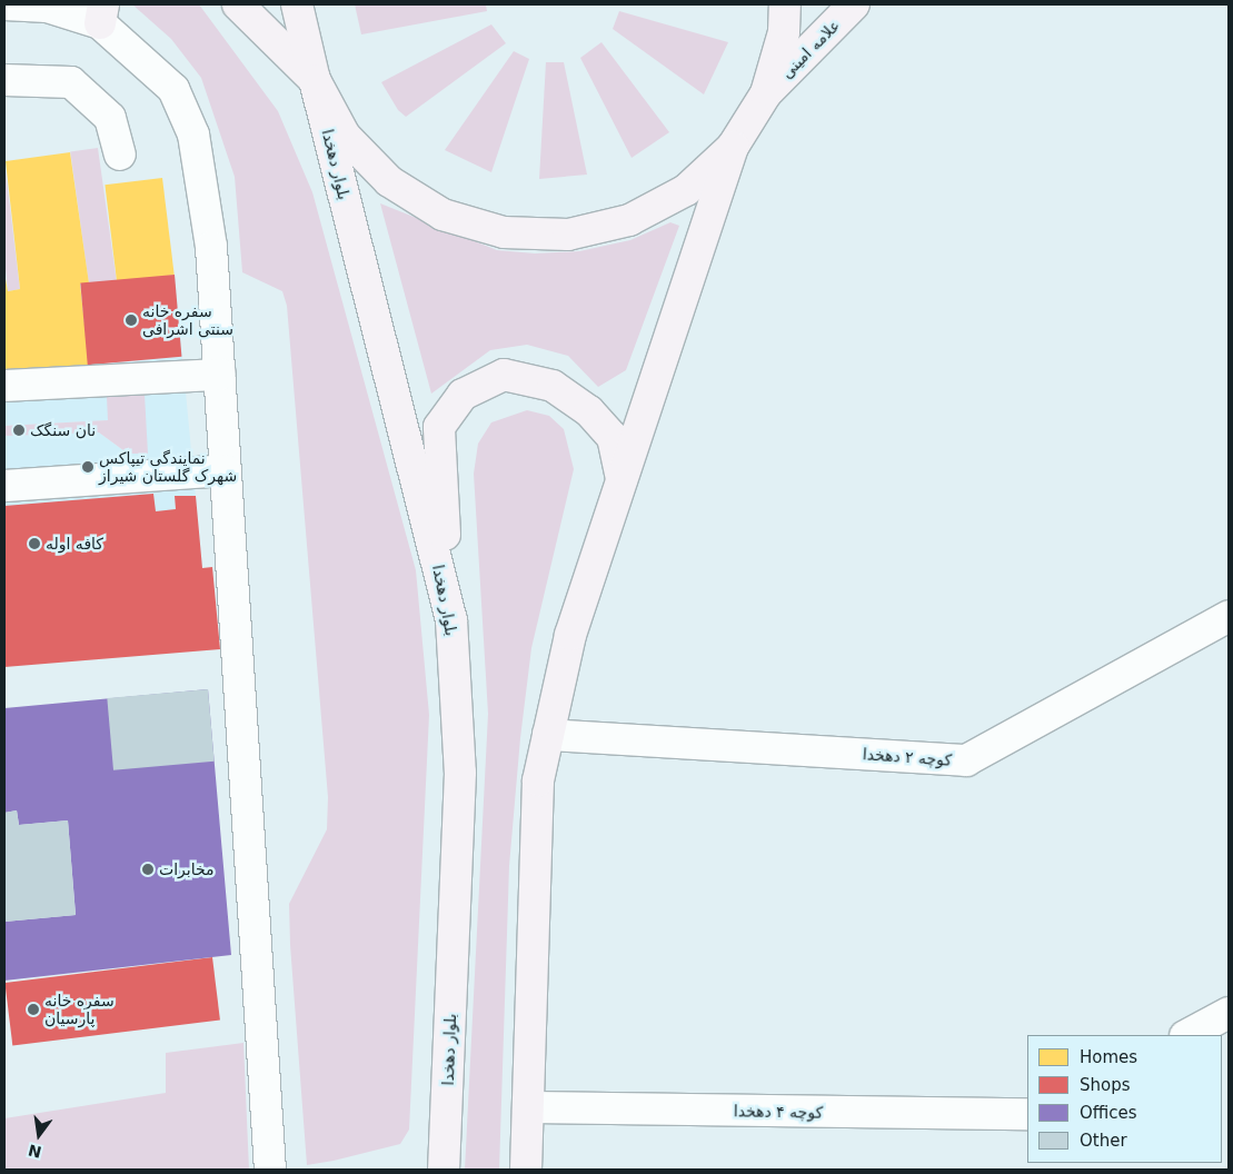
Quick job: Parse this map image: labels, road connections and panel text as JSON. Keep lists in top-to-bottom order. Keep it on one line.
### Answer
{"streets":{"main road":["علامه امینی","بلوار دهخدا"],"street":["کوچه ۲ دهخدا","کوچه ۴ دهخدا"]},"places":["سفره خانه سنتی اشرافی","نان سنگک","نمایندگی تیپاکس شهرک گلستان شیراز","کافه اوله","مخابرات","سفره خانه پارسیان"],"legend":["Homes","Shops","Offices","Other"],"north":"bottom"}
